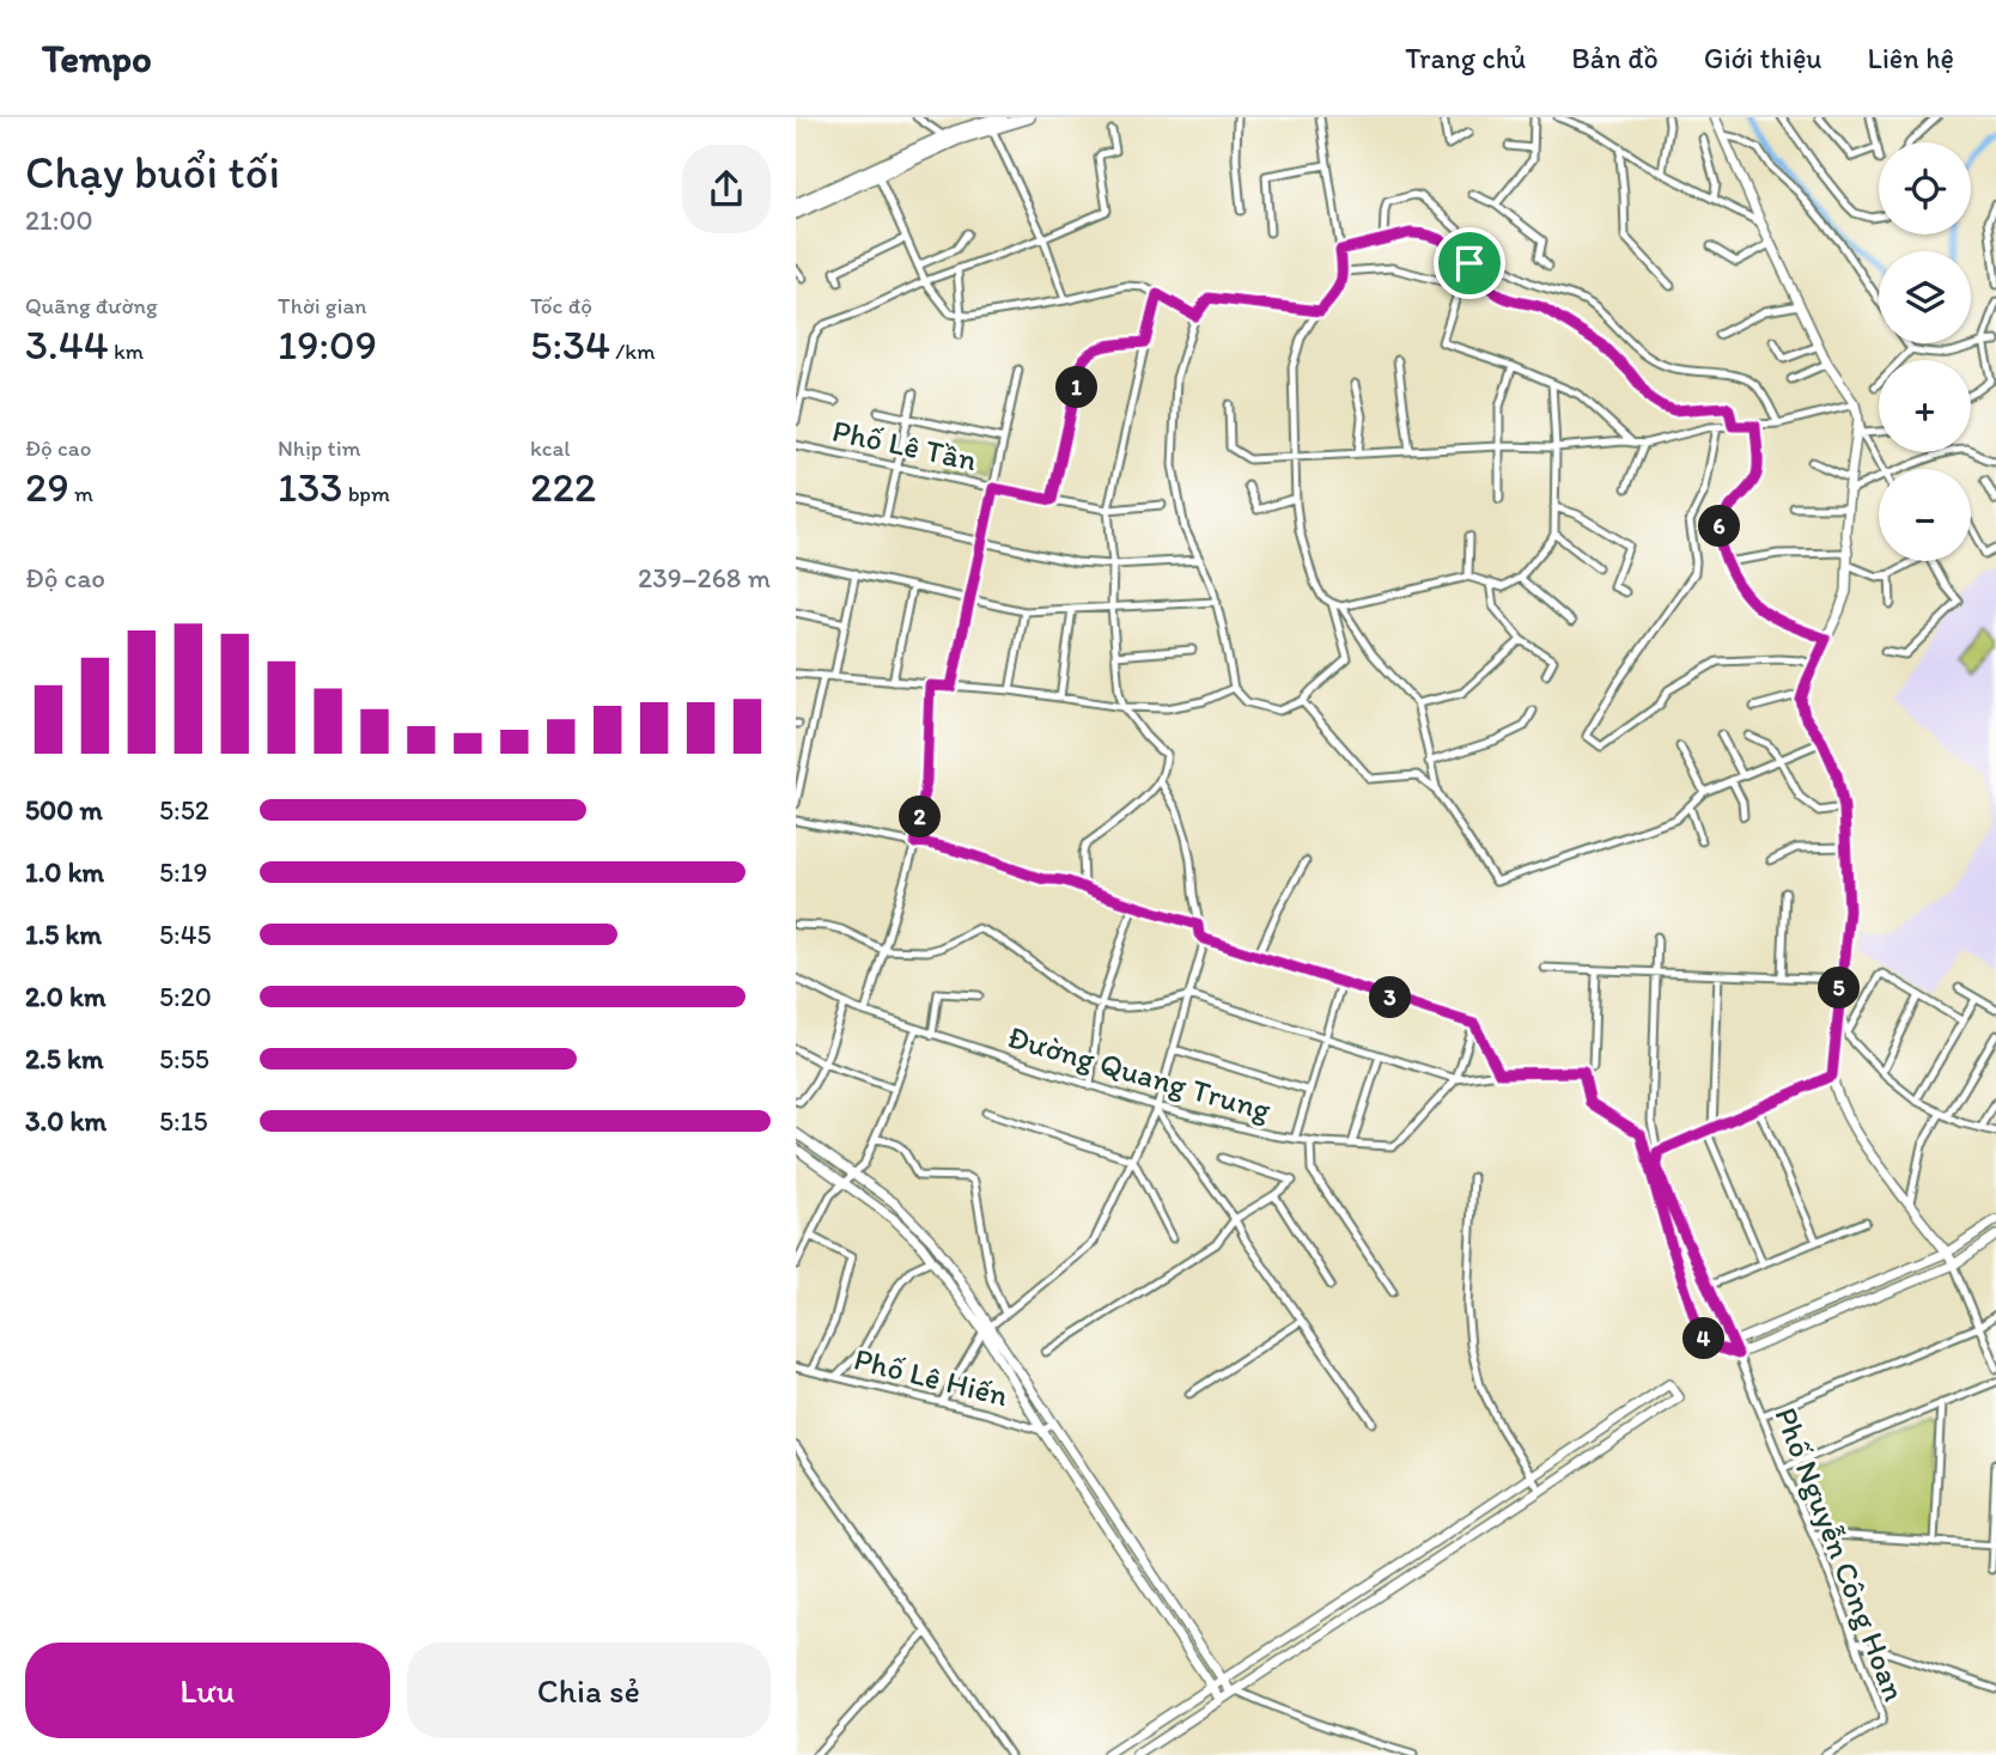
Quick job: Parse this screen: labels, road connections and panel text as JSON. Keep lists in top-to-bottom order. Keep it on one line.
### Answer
{"streets":{"street":["Phố Lê Tần","Đường Quang Trung","Phố Lê Hiến","Phố Nguyễn Công Hoan"]},"page":{"header":"Tempo","nav":["Trang chủ","Bản đồ","Giới thiệu","Liên hệ"],"heading":["Chạy buổi tối","21:00"],"map_buttons":["+","−"],"stats":[["Quãng đường","3.44 km"],["Thời gian","19:09"],["Tốc độ","5:34 /km"],["Độ cao","29 m"],["Nhịp tim","133 bpm"],["kcal","222"]],"pins":["1","6","2","5","3","4"],"chart":["Độ cao","239–268 m"],"list":[{"name":"500 m","note":"5:52"},{"name":"1.0 km","note":"5:19"},{"name":"1.5 km","note":"5:45"},{"name":"2.0 km","note":"5:20"},{"name":"2.5 km","note":"5:55"},{"name":"3.0 km","note":"5:15"}],"buttons":["Lưu","Chia sẻ"]}}
